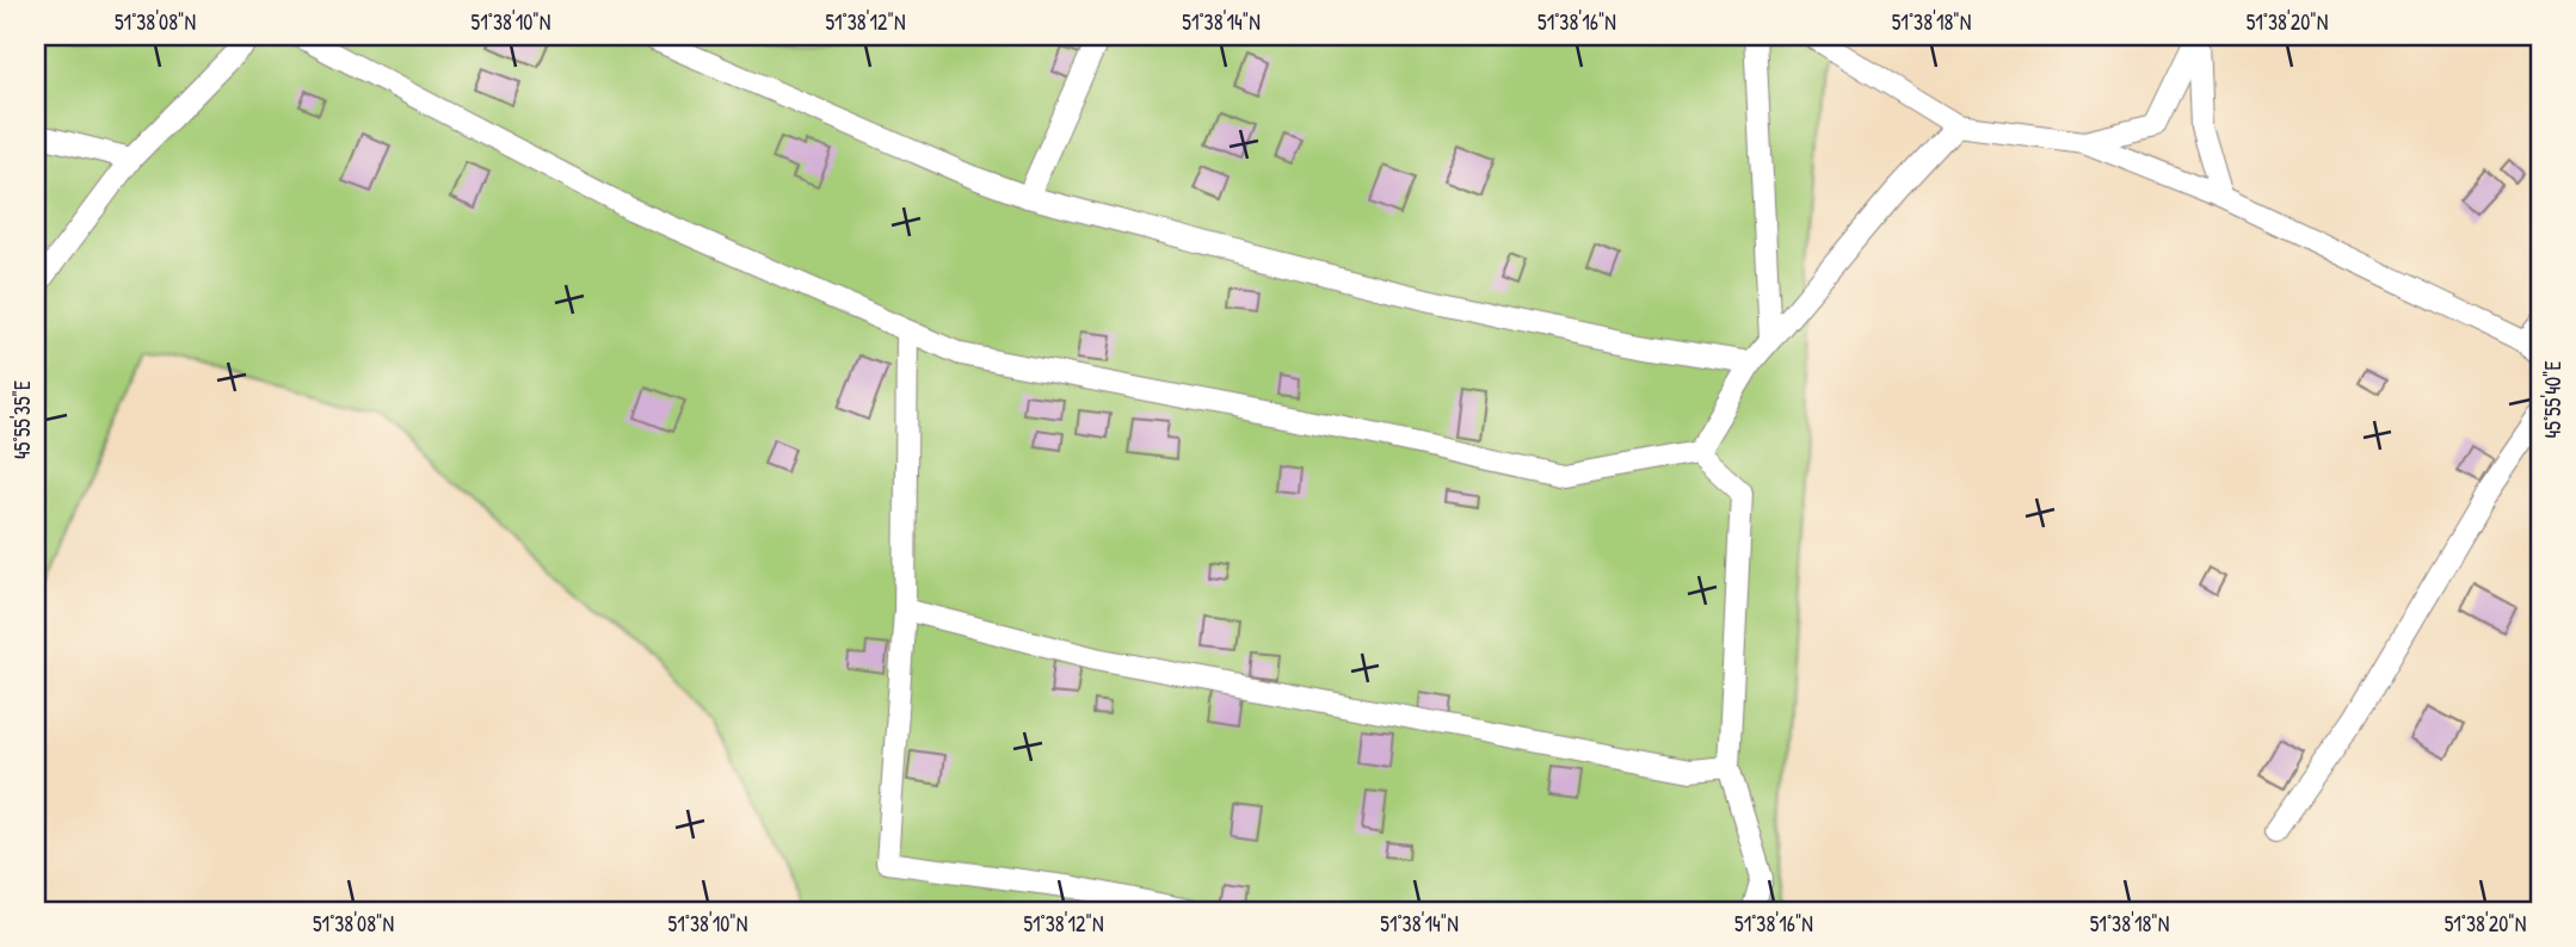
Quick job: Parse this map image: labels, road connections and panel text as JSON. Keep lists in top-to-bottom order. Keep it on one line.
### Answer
{"coordinates":["51°38'08\"N","51°38'10\"N","51°38'12\"N","51°38'14\"N","51°38'16\"N","51°38'18\"N","51°38'20\"N","45°55'40\"E","45°55'35\"E"]}
